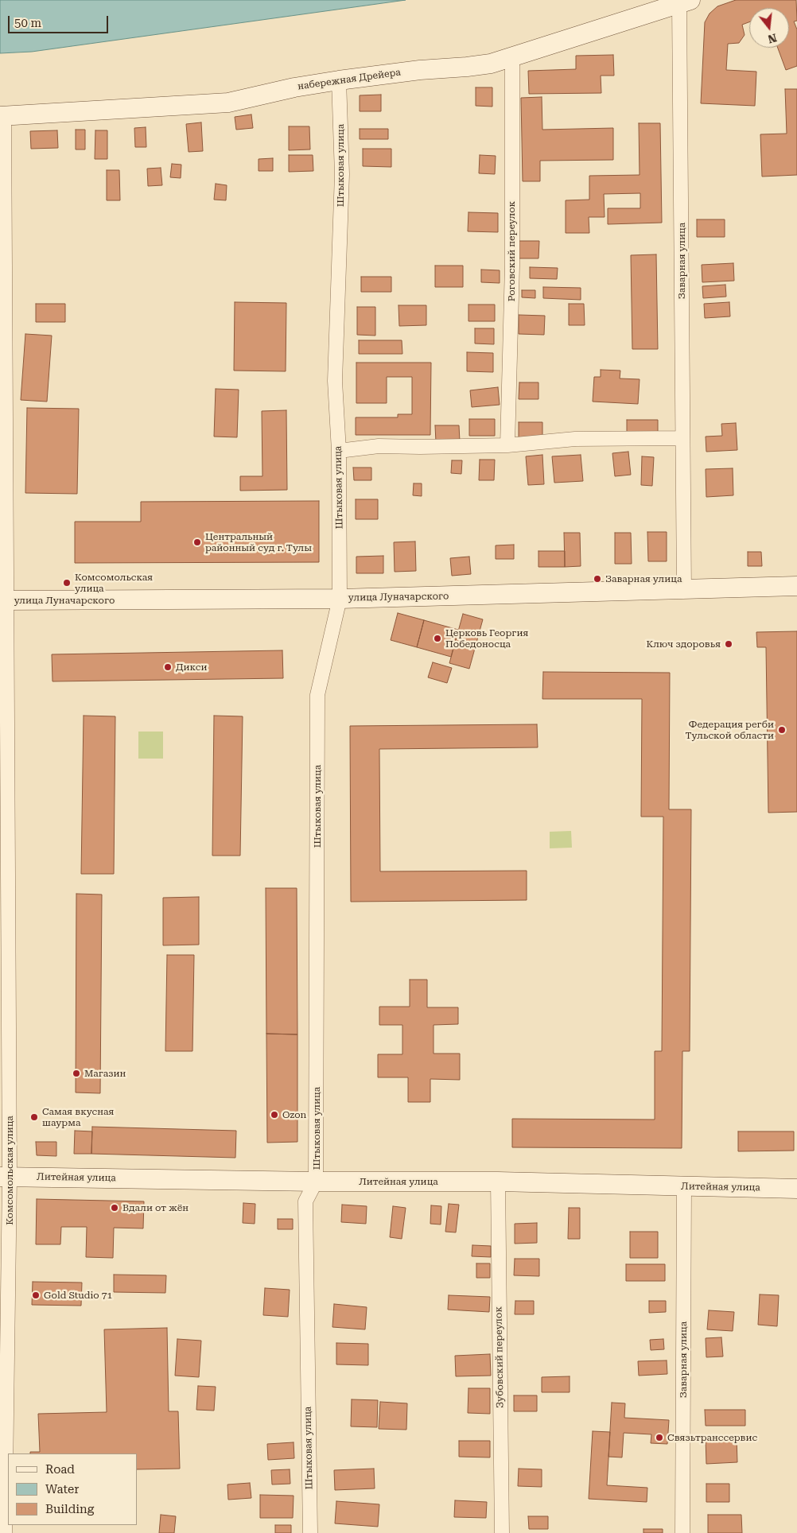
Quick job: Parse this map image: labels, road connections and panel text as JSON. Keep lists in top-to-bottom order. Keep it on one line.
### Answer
{"streets":{"main road":["набережная Дрейера","улица Луначарского","Литейная улица"],"street":["Штыковая улица","Роговский переулок","Заварная улица","Комсомольская улица","Зубовский переулок"]},"crossings":[["набережная Дрейера","Штыковая улица"],["набережная Дрейера","Роговский переулок"],["набережная Дрейера","Заварная улица"],["набережная Дрейера","Комсомольская улица"],["Штыковая улица","улица Луначарского"],["Штыковая улица","Литейная улица"],["Заварная улица","улица Луначарского"],["Заварная улица","Литейная улица"],["улица Луначарского","Комсомольская улица"],["Комсомольская улица","Литейная улица"],["Литейная улица","Зубовский переулок"]],"places":["Центральный районный суд г. Тулы","Заварная улица","Комсомольская улица","Церковь Георгия Победоносца","Ключ здоровья","Дикси","Федерация регби Тульской области","Магазин","Ozon","Самая вкусная шаурма","Вдали от жён","Gold Studio 71","Связьтранссервис"],"legend":["Road","Water","Building"],"scale_bar":"50 m","north":"bottom"}
